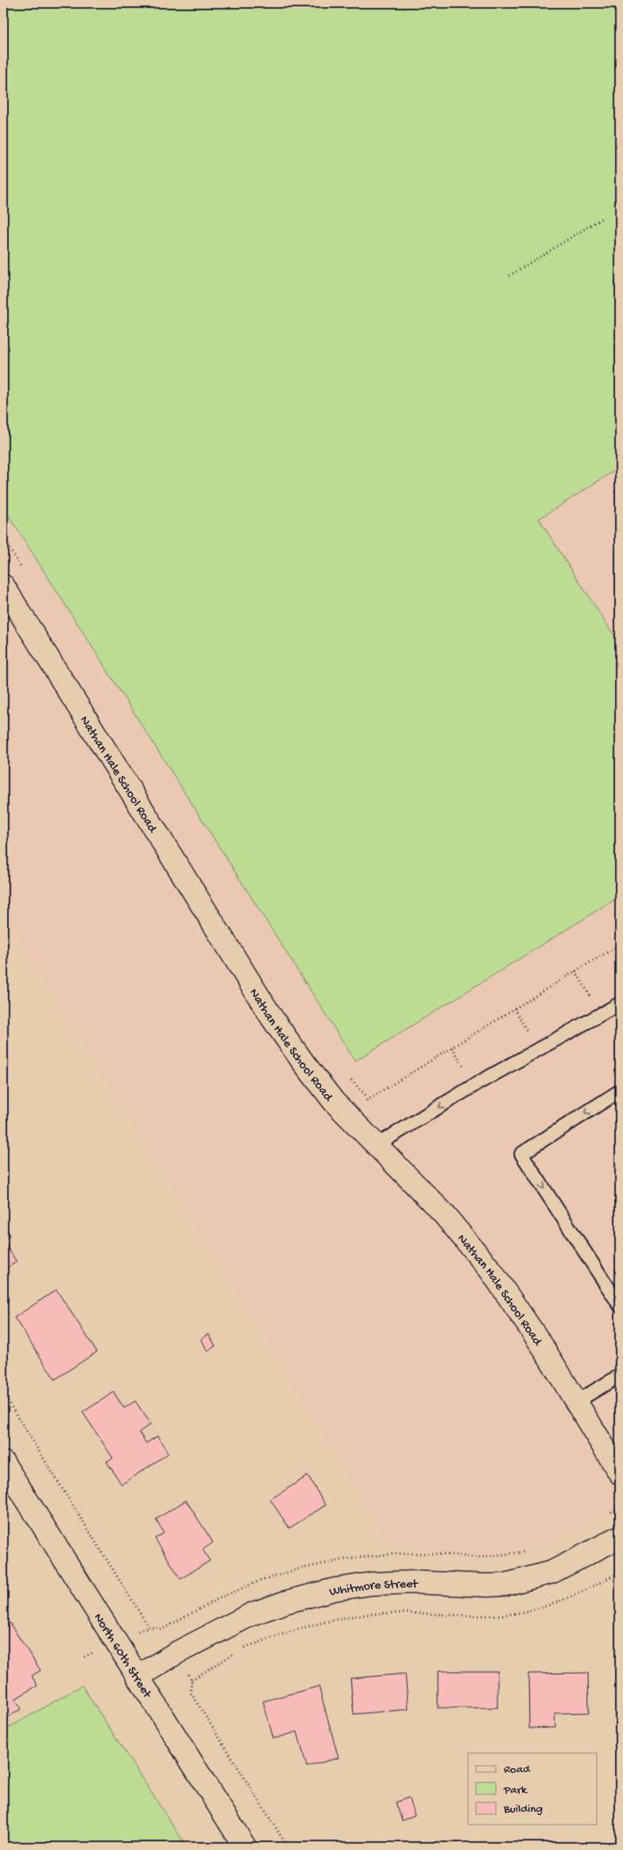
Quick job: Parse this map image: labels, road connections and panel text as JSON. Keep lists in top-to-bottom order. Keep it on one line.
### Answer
{"streets":{"street":["Nathan Hale School Road","Whitmore Street","North 60th Street"]},"crossings":[["Whitmore Street","North 60th Street"]],"legend":["Road","Park","Building"]}
